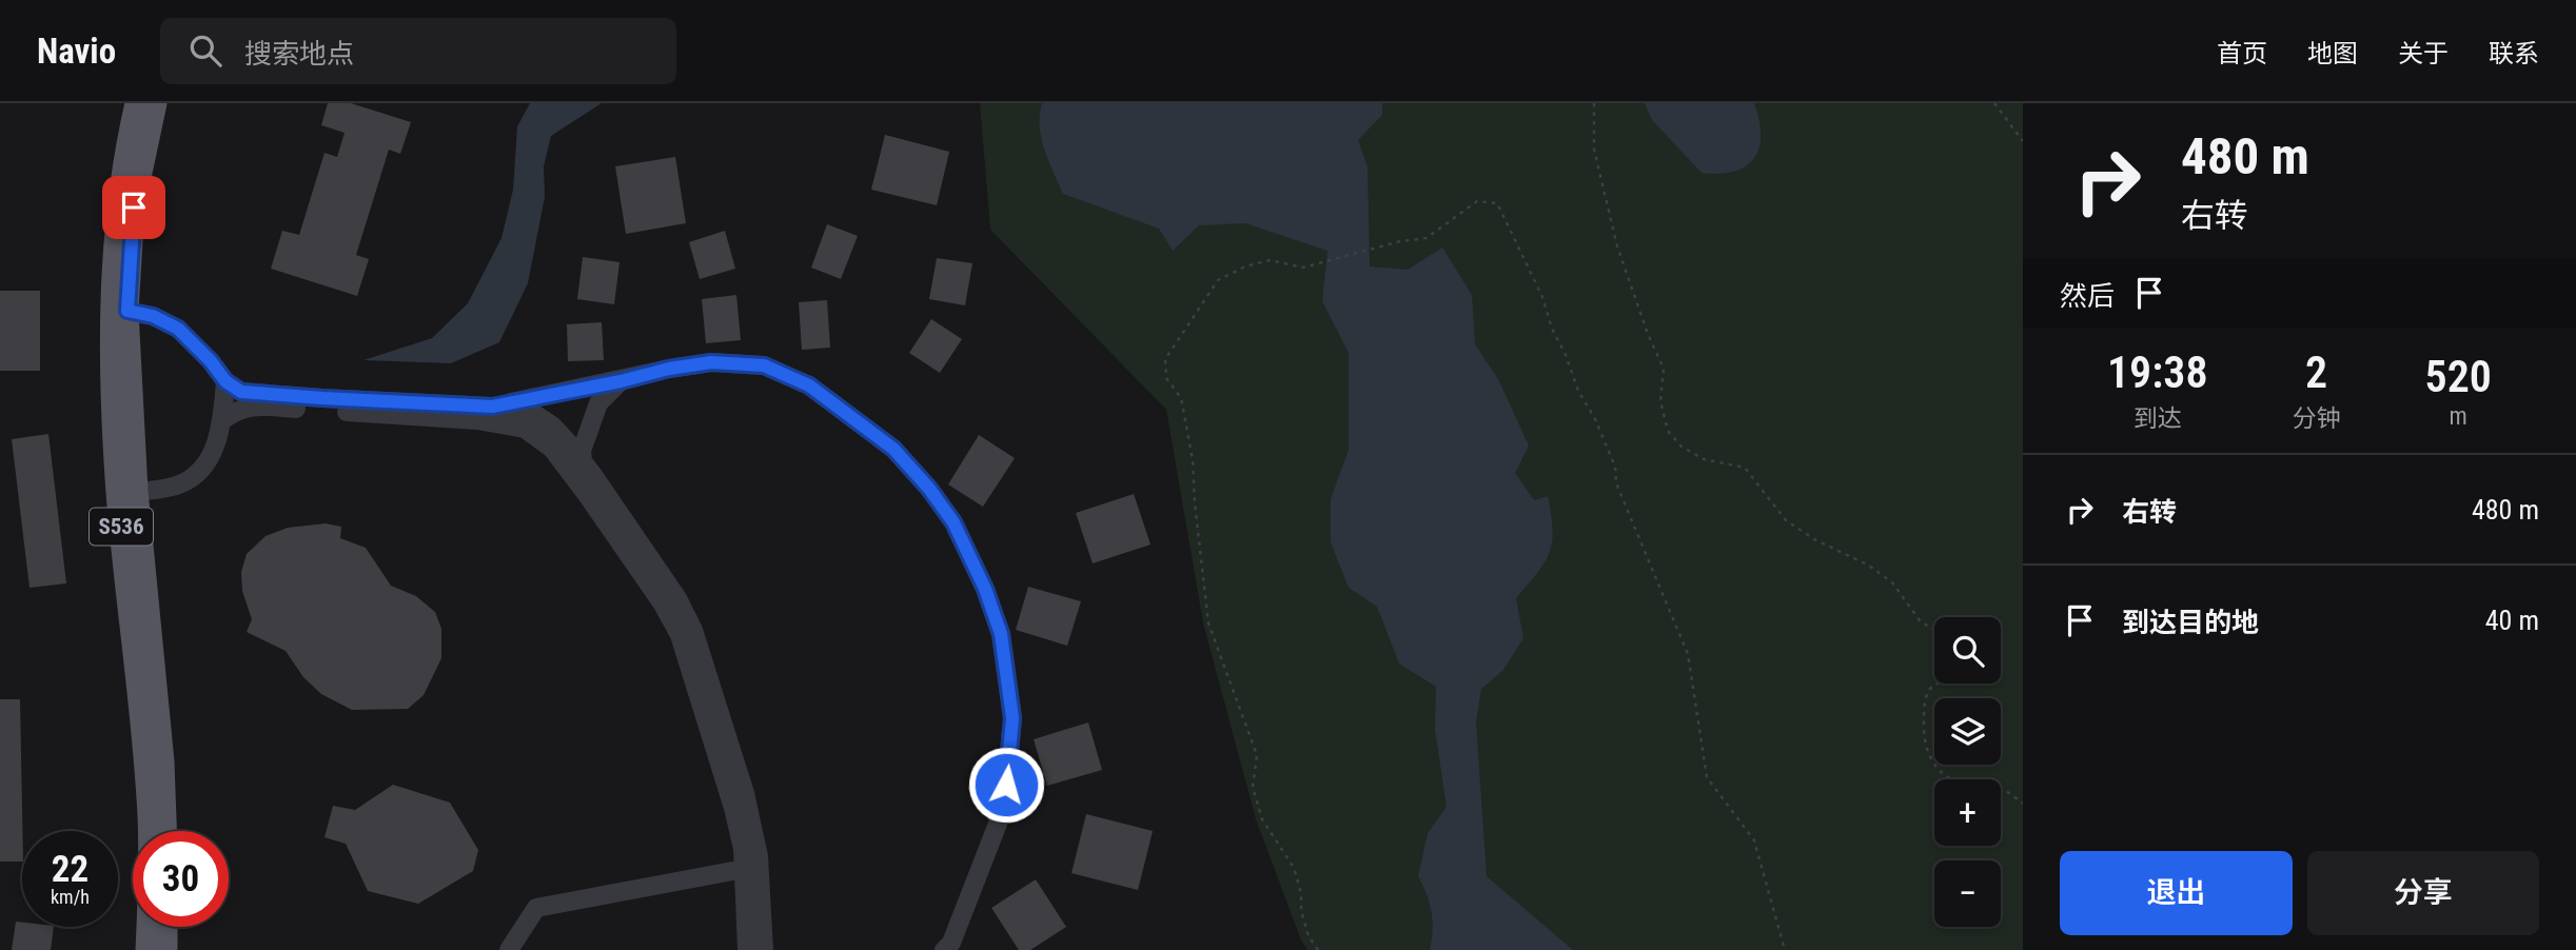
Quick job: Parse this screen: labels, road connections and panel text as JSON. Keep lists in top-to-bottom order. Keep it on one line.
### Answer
{"streets":{"main road":["S536"]},"page":{"header":"Navio","search":"搜索地点","nav":["首页","地图","关于","联系"],"turn":["480 m","右转"],"then":"然后","eta":["19:38","到达","2","分钟","520","m"],"list":[{"name":"右转","value":"480 m"},{"name":"到达目的地","value":"40 m"}],"map_buttons":["+","−"],"speed":"22 km/h","limit":"30","buttons":["退出","分享"]}}
